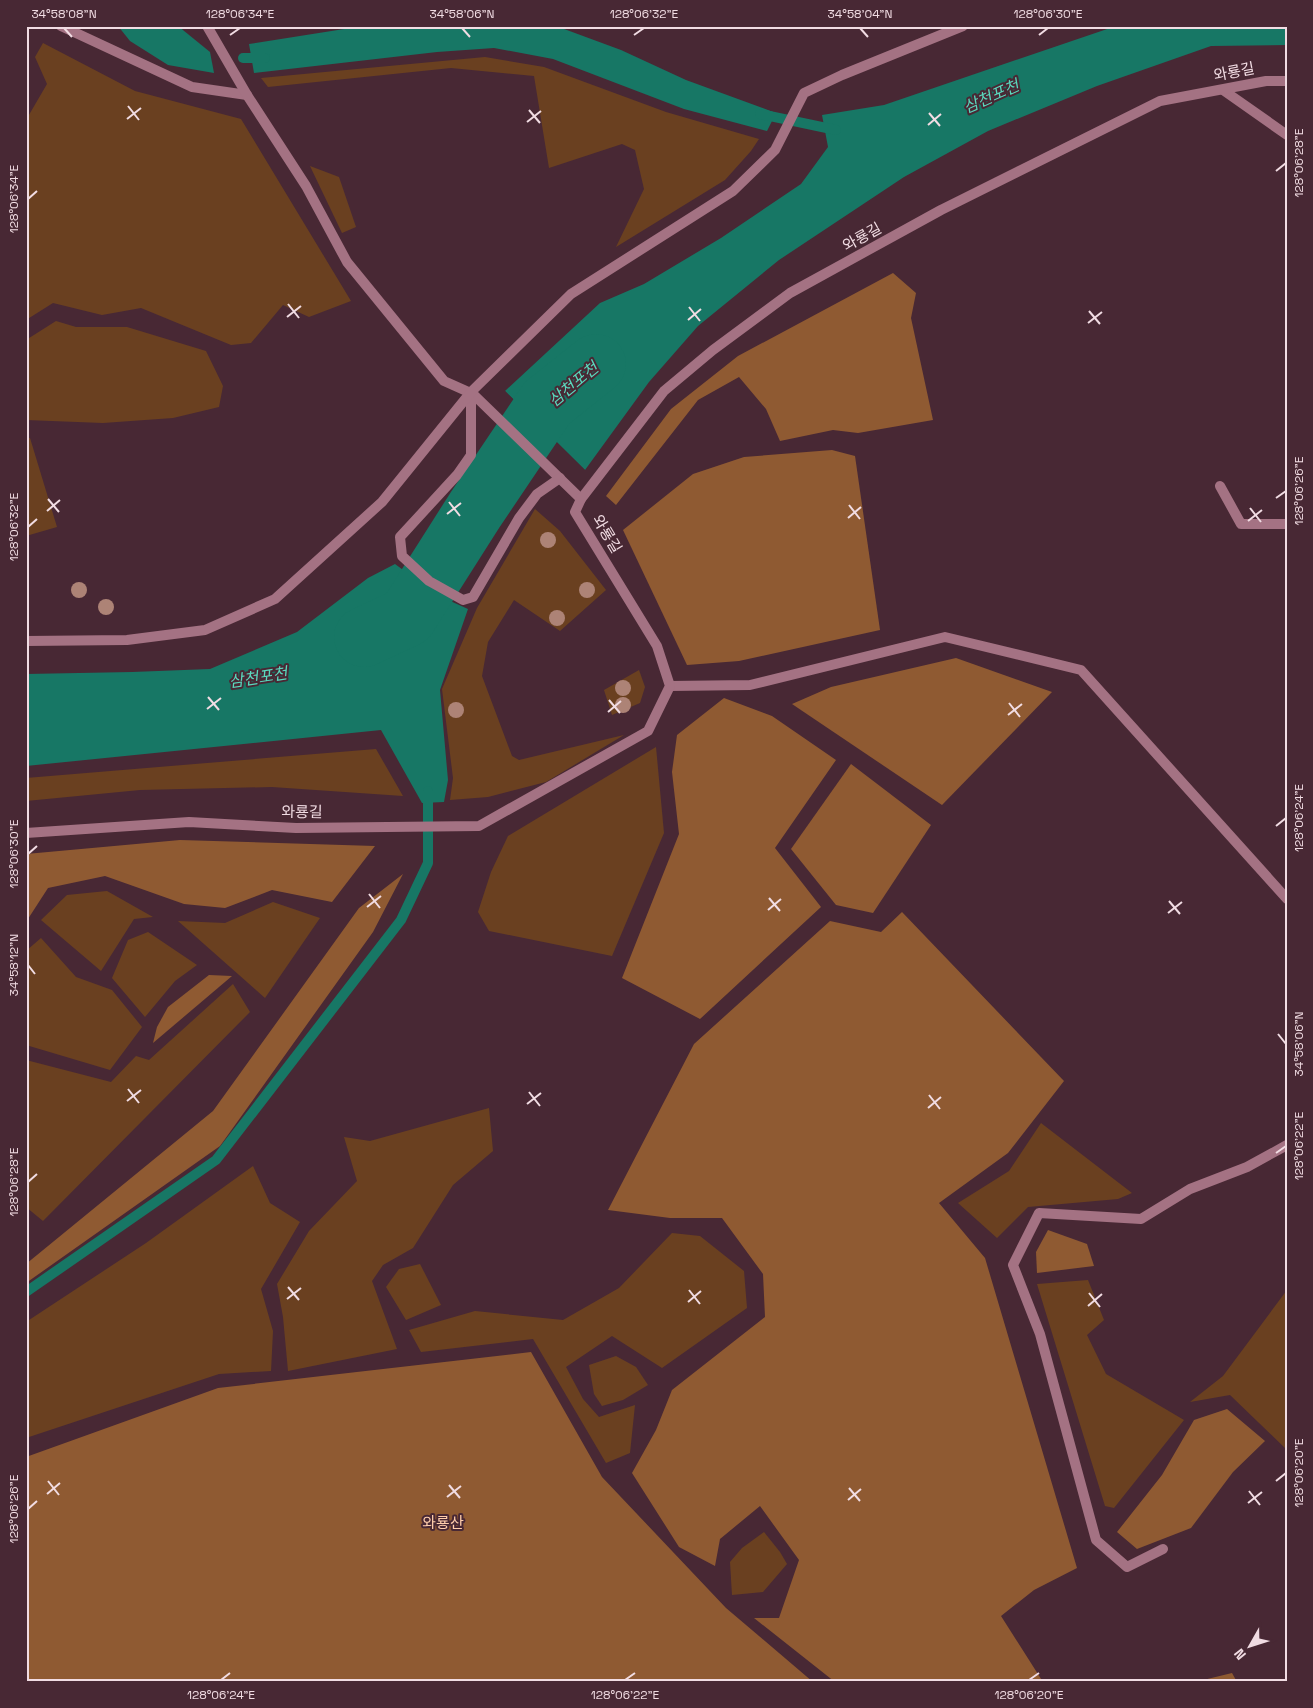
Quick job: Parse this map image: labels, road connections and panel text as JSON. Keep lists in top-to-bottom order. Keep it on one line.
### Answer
{"streets":{"street":["와룡길"]},"water":["삼천포천"],"parks":["와룡산"],"north":"bottom left","coordinates":["34°58'08\"N","128°06'34\"E","34°58'06\"N","128°06'32\"E","34°58'04\"N","128°06'30\"E","128°06'28\"E","128°06'26\"E","128°06'24\"E","34°58'12\"N","128°06'22\"E","128°06'20\"E"]}
